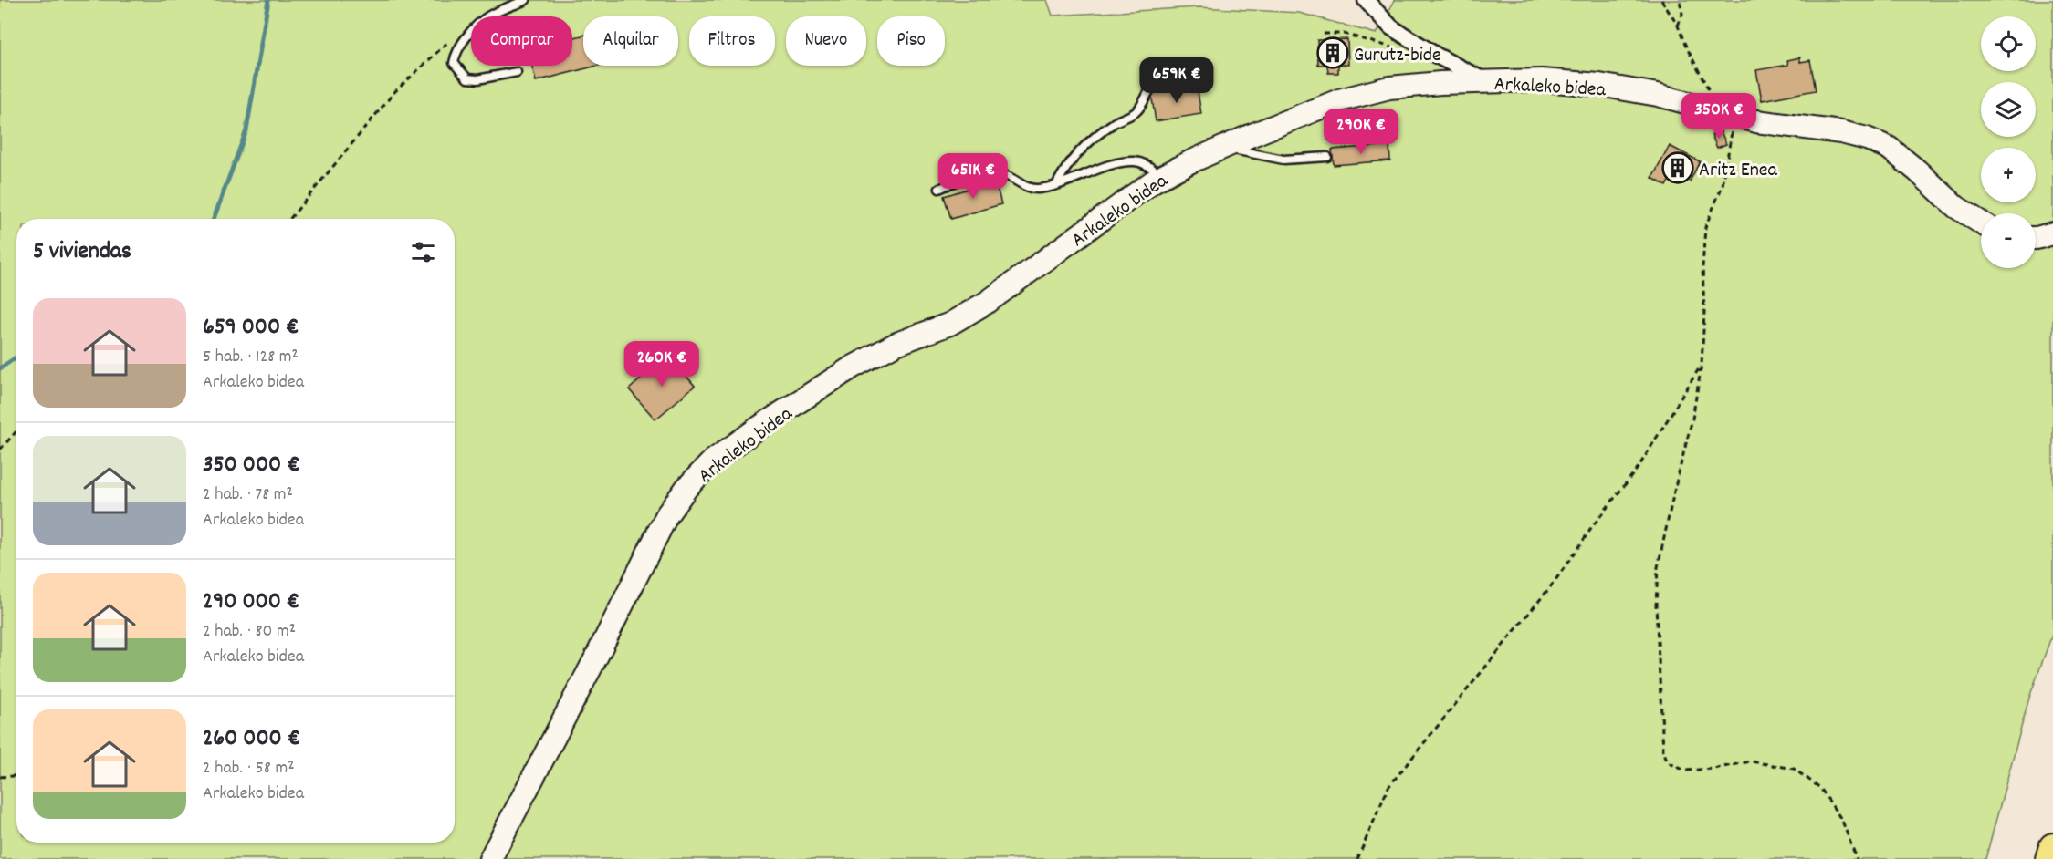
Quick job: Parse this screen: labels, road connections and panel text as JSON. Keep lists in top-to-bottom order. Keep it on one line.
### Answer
{"streets":{"street":["Arkaleko bidea"]},"places":{"building":["Gurutz-bide","Aritz Enea"]},"page":{"map_buttons":["+","−"],"chip":["Comprar","Alquilar","Filtros","Nuevo","Piso"],"price":["659K €","350K €","290K €","651K €","260K €"],"heading":"5 viviendas","list":[{"name":"659 000 €","note":"5 hab. · 128 m² · Arkaleko bidea"},{"name":"350 000 €","note":"2 hab. · 78 m² · Arkaleko bidea"},{"name":"290 000 €","note":"2 hab. · 80 m² · Arkaleko bidea"},{"name":"260 000 €","note":"2 hab. · 58 m² · Arkaleko bidea"}]}}
